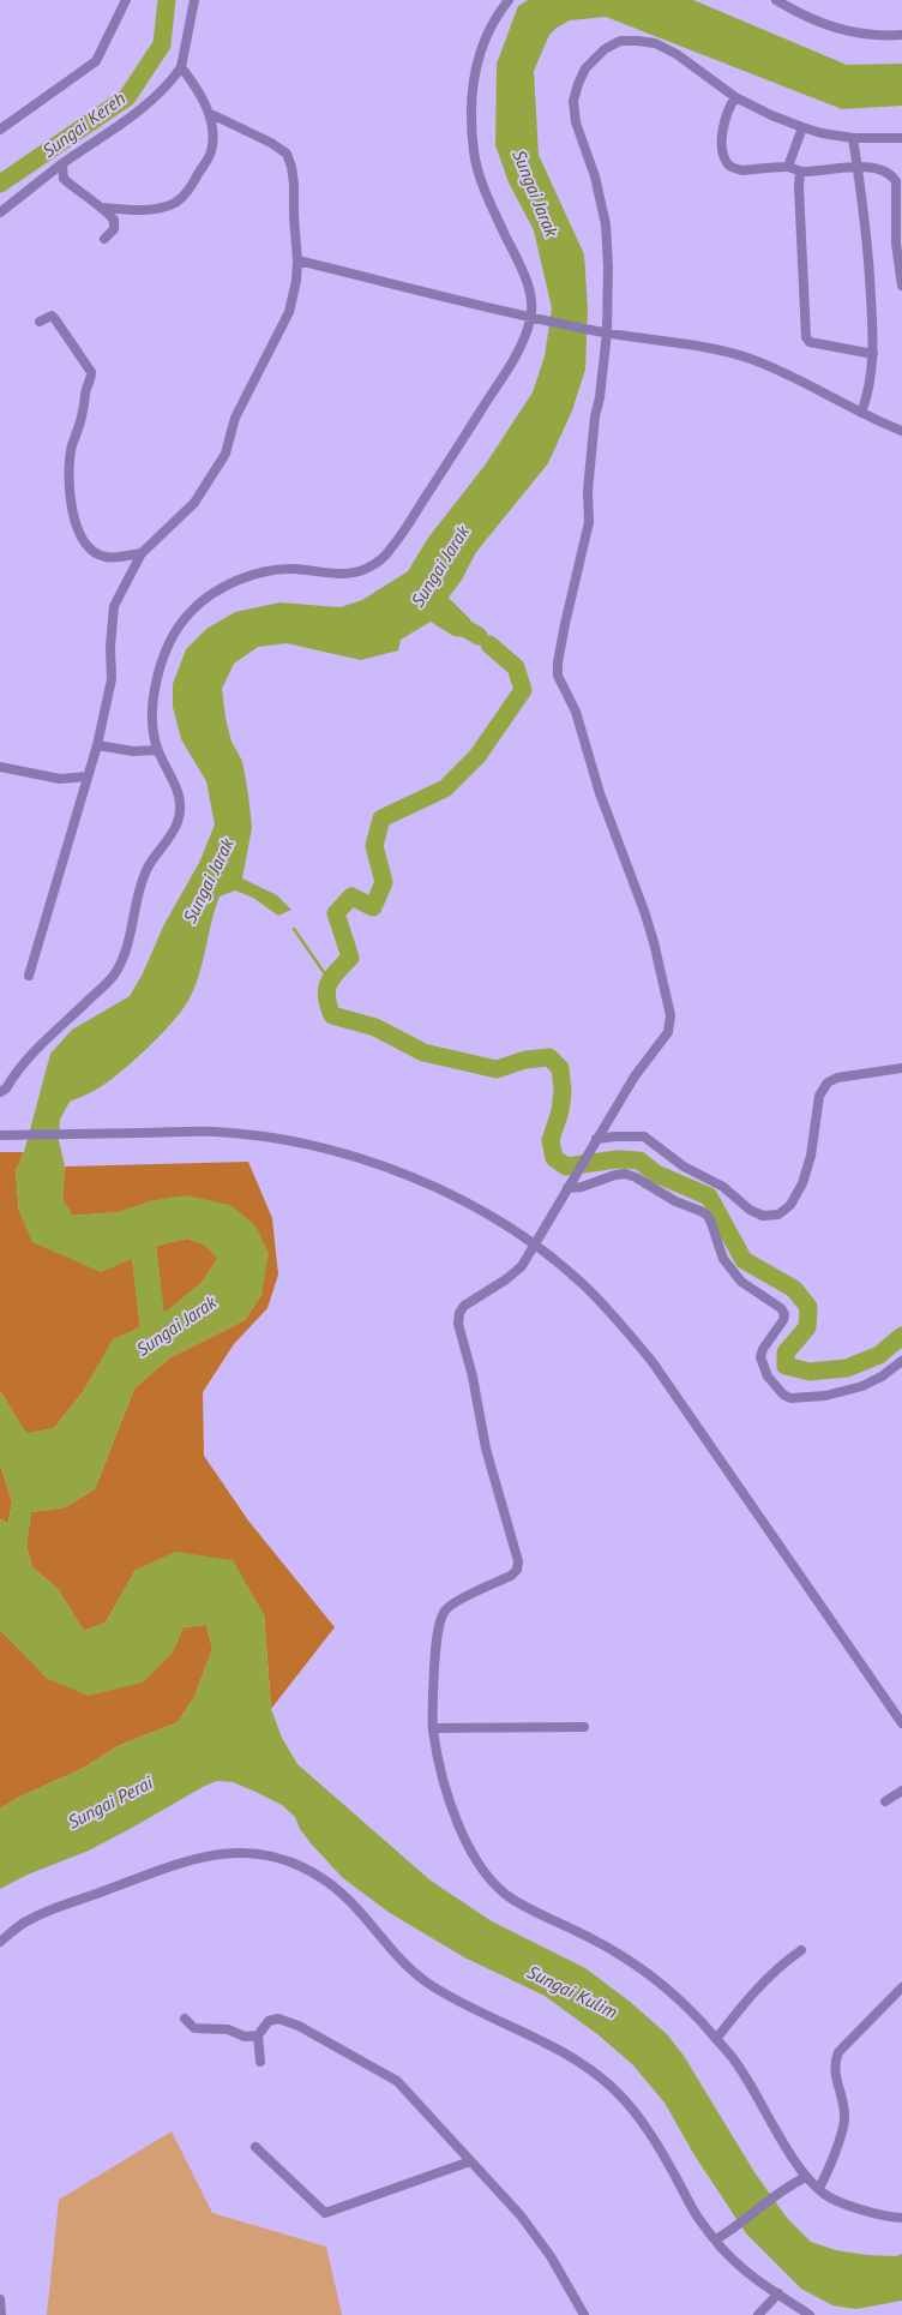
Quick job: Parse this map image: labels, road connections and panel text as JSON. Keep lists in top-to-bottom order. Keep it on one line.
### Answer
{"water":["Sungai Kereh","Sungai Jarak","Sungai Perai","Sungai Kulim"]}
